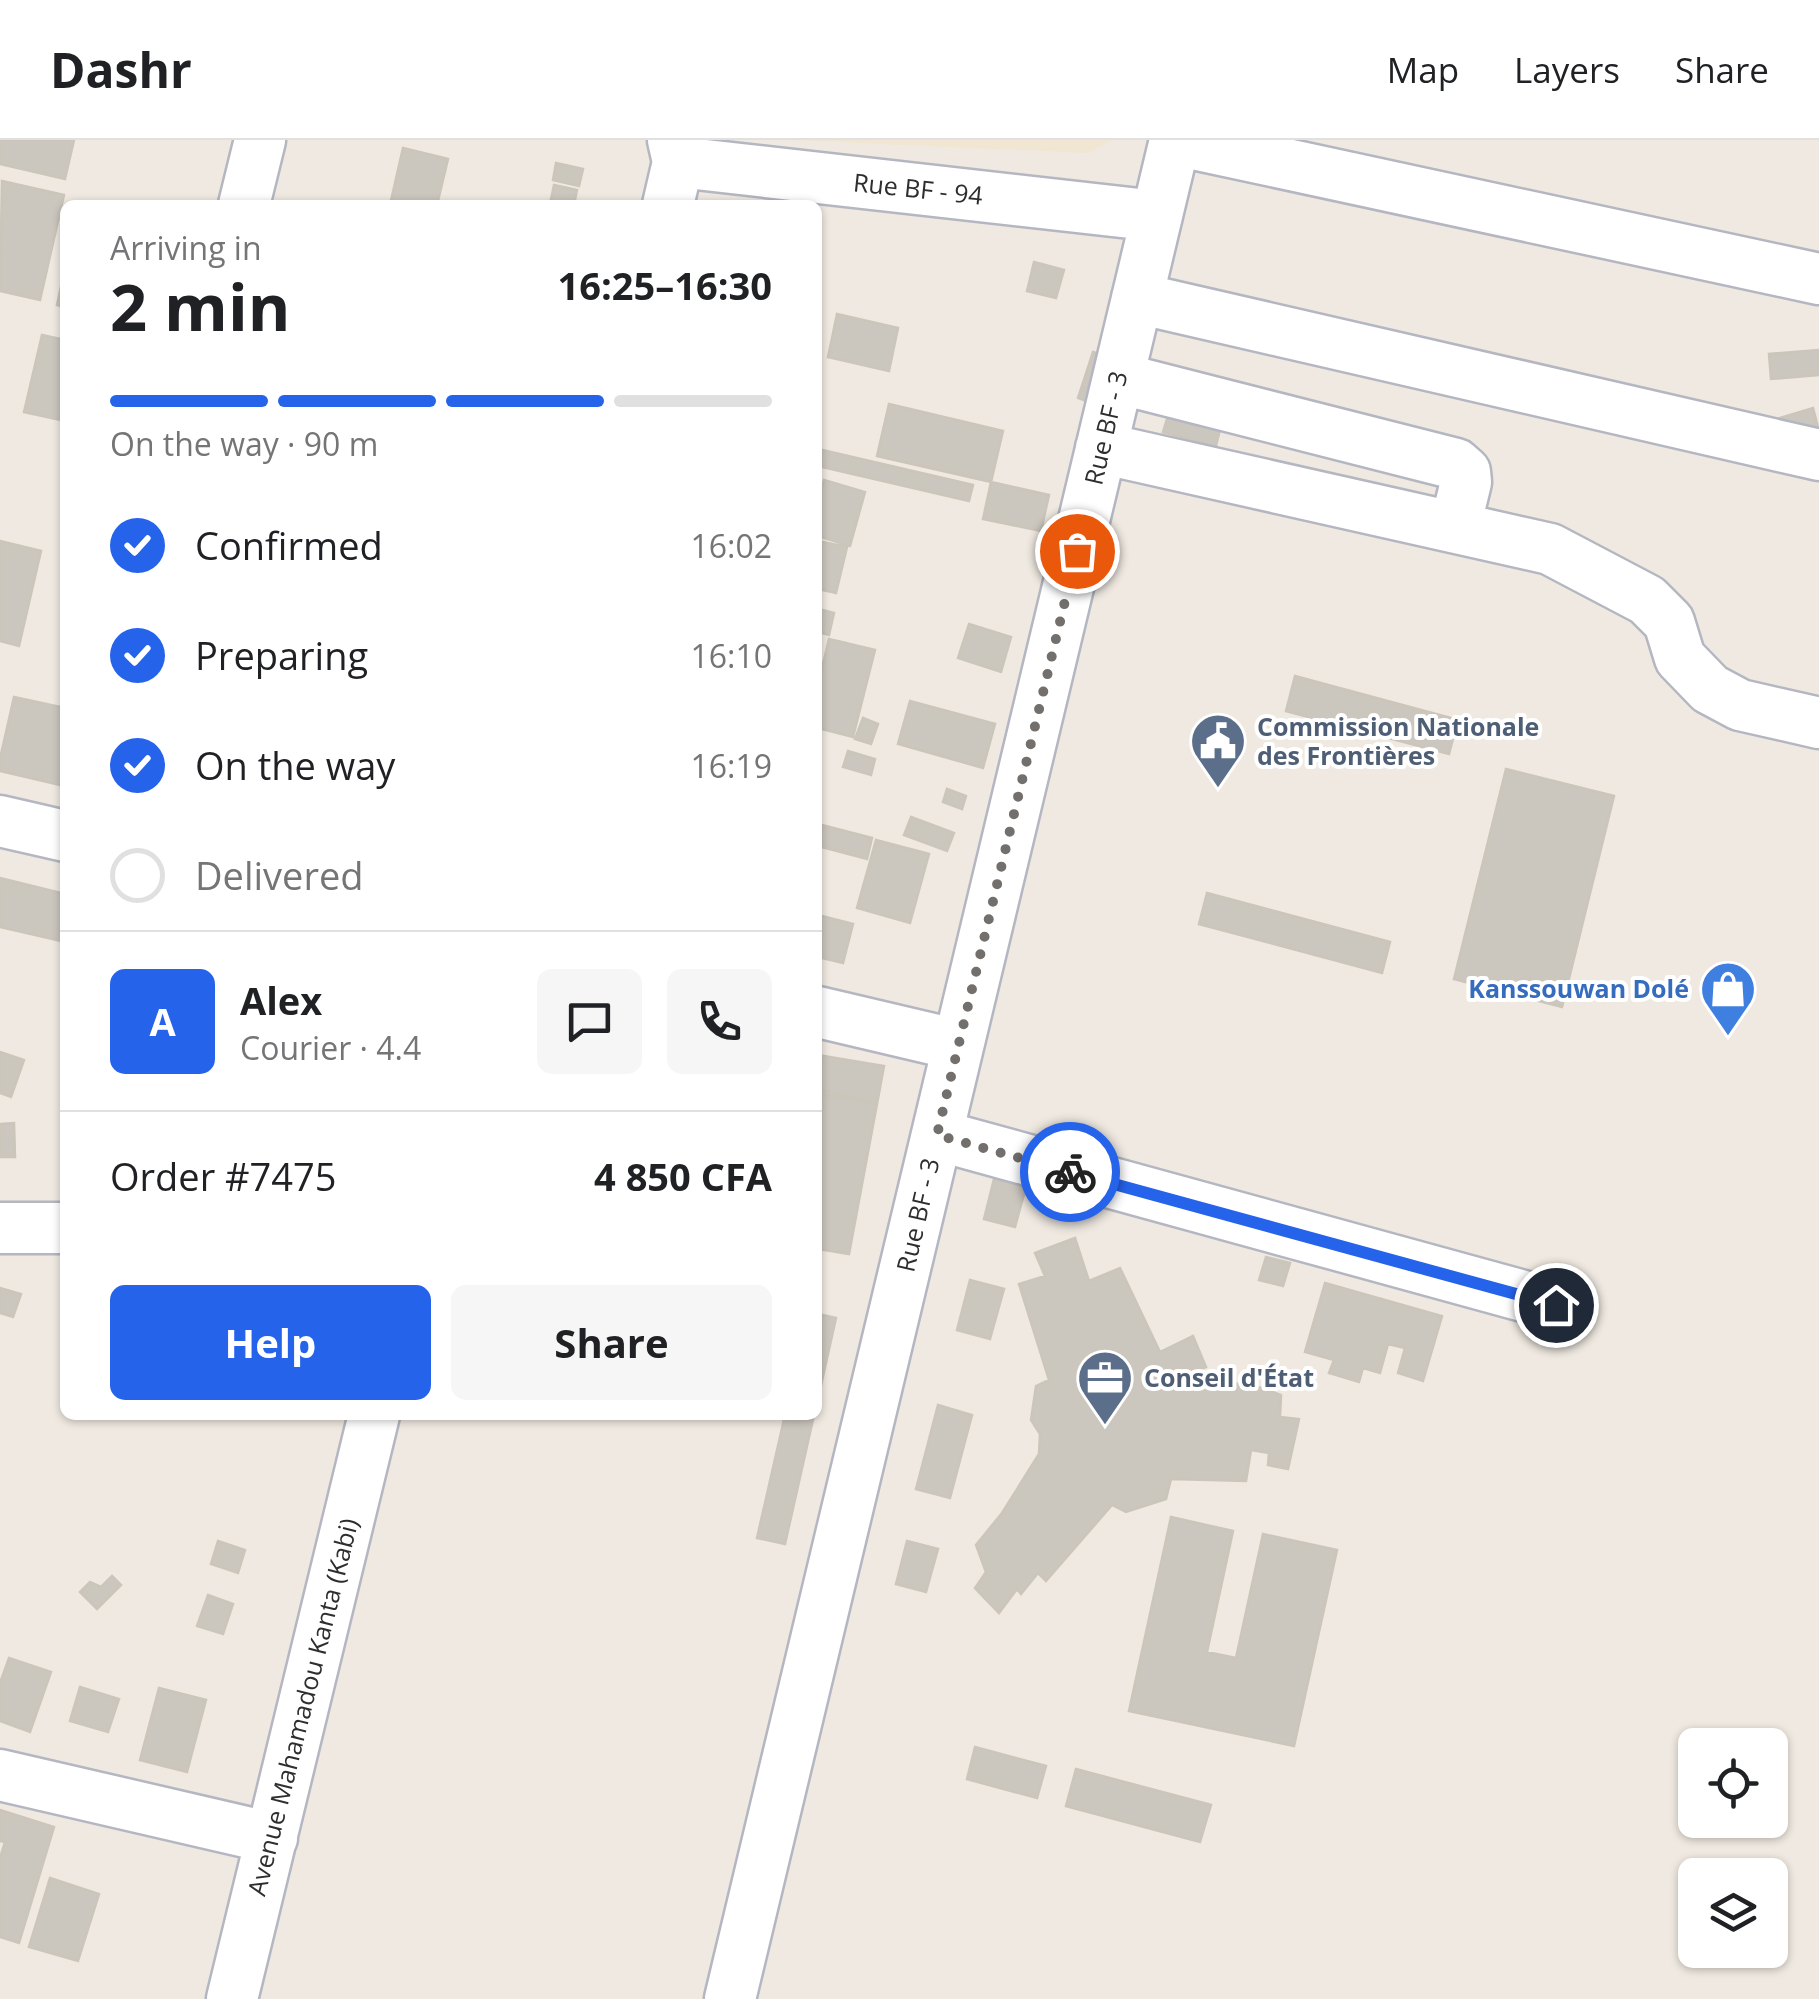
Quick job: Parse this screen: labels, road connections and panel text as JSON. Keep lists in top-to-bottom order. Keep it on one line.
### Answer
{"streets":{"street":["Rue BF - 94","Rue BF - 3","Avenue Mahamadou Kanta (Kabi)"]},"crossings":[["Rue BF - 94","Rue BF - 3"]],"places":{"public building":["Commission Nationale des Frontières"],"shop":["Kanssouwan Dolé"],"office":["Conseil d'État"]},"page":{"header":"Dashr","nav":["Map","Layers","Share"],"heading":["2 min","Arriving in","16:25–16:30"],"panel":["Alex","Courier · 4.4","Order #7475","4 850 CFA"],"bar":"On the way · 90 m","list":[["Confirmed","16:02"],["Preparing","16:10"],["On the way","16:19"],"Delivered"],"round":"A","buttons":["Help","Share"]}}
